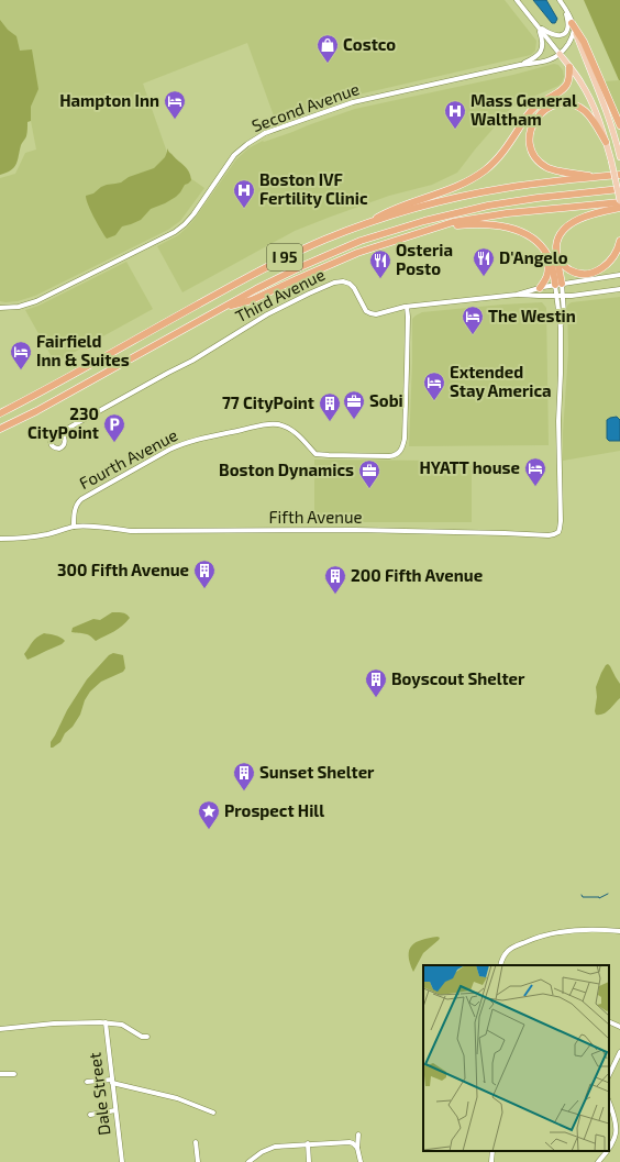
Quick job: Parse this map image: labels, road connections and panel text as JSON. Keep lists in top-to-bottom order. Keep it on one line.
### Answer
{"streets":{"highway":["I 95"],"street":["Second Avenue","Third Avenue","Fourth Avenue","Fifth Avenue","Dale Street"]},"crossings":[["Third Avenue","Fourth Avenue"],["Fourth Avenue","Fifth Avenue"]],"places":{"shop":["Costco"],"hotel":["Hampton Inn","The Westin","Fairfield Inn & Suites","Extended Stay America","HYATT house"],"hospital":["Mass General Waltham","Boston IVF Fertility Clinic"],"restaurant":["D'Angelo","Osteria Posto"],"office":["Sobi","Boston Dynamics"],"building":["77 CityPoint","300 Fifth Avenue","200 Fifth Avenue","Boyscout Shelter","Sunset Shelter"],"parking":["230 CityPoint"],"place":["Prospect Hill"]}}
